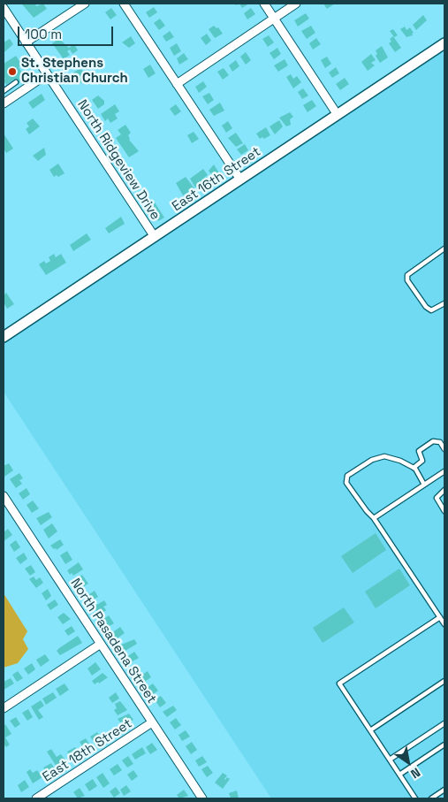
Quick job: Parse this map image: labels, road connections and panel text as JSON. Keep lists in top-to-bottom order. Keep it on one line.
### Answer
{"streets":{"street":["North Ridgeview Drive","East 16th Street","North Pasadena Street","East 18th Street"]},"crossings":[["North Ridgeview Drive","East 16th Street"],["North Pasadena Street","East 18th Street"]],"places":["St. Stephens Christian Church"],"scale_bar":"100 m","north":"bottom right"}
